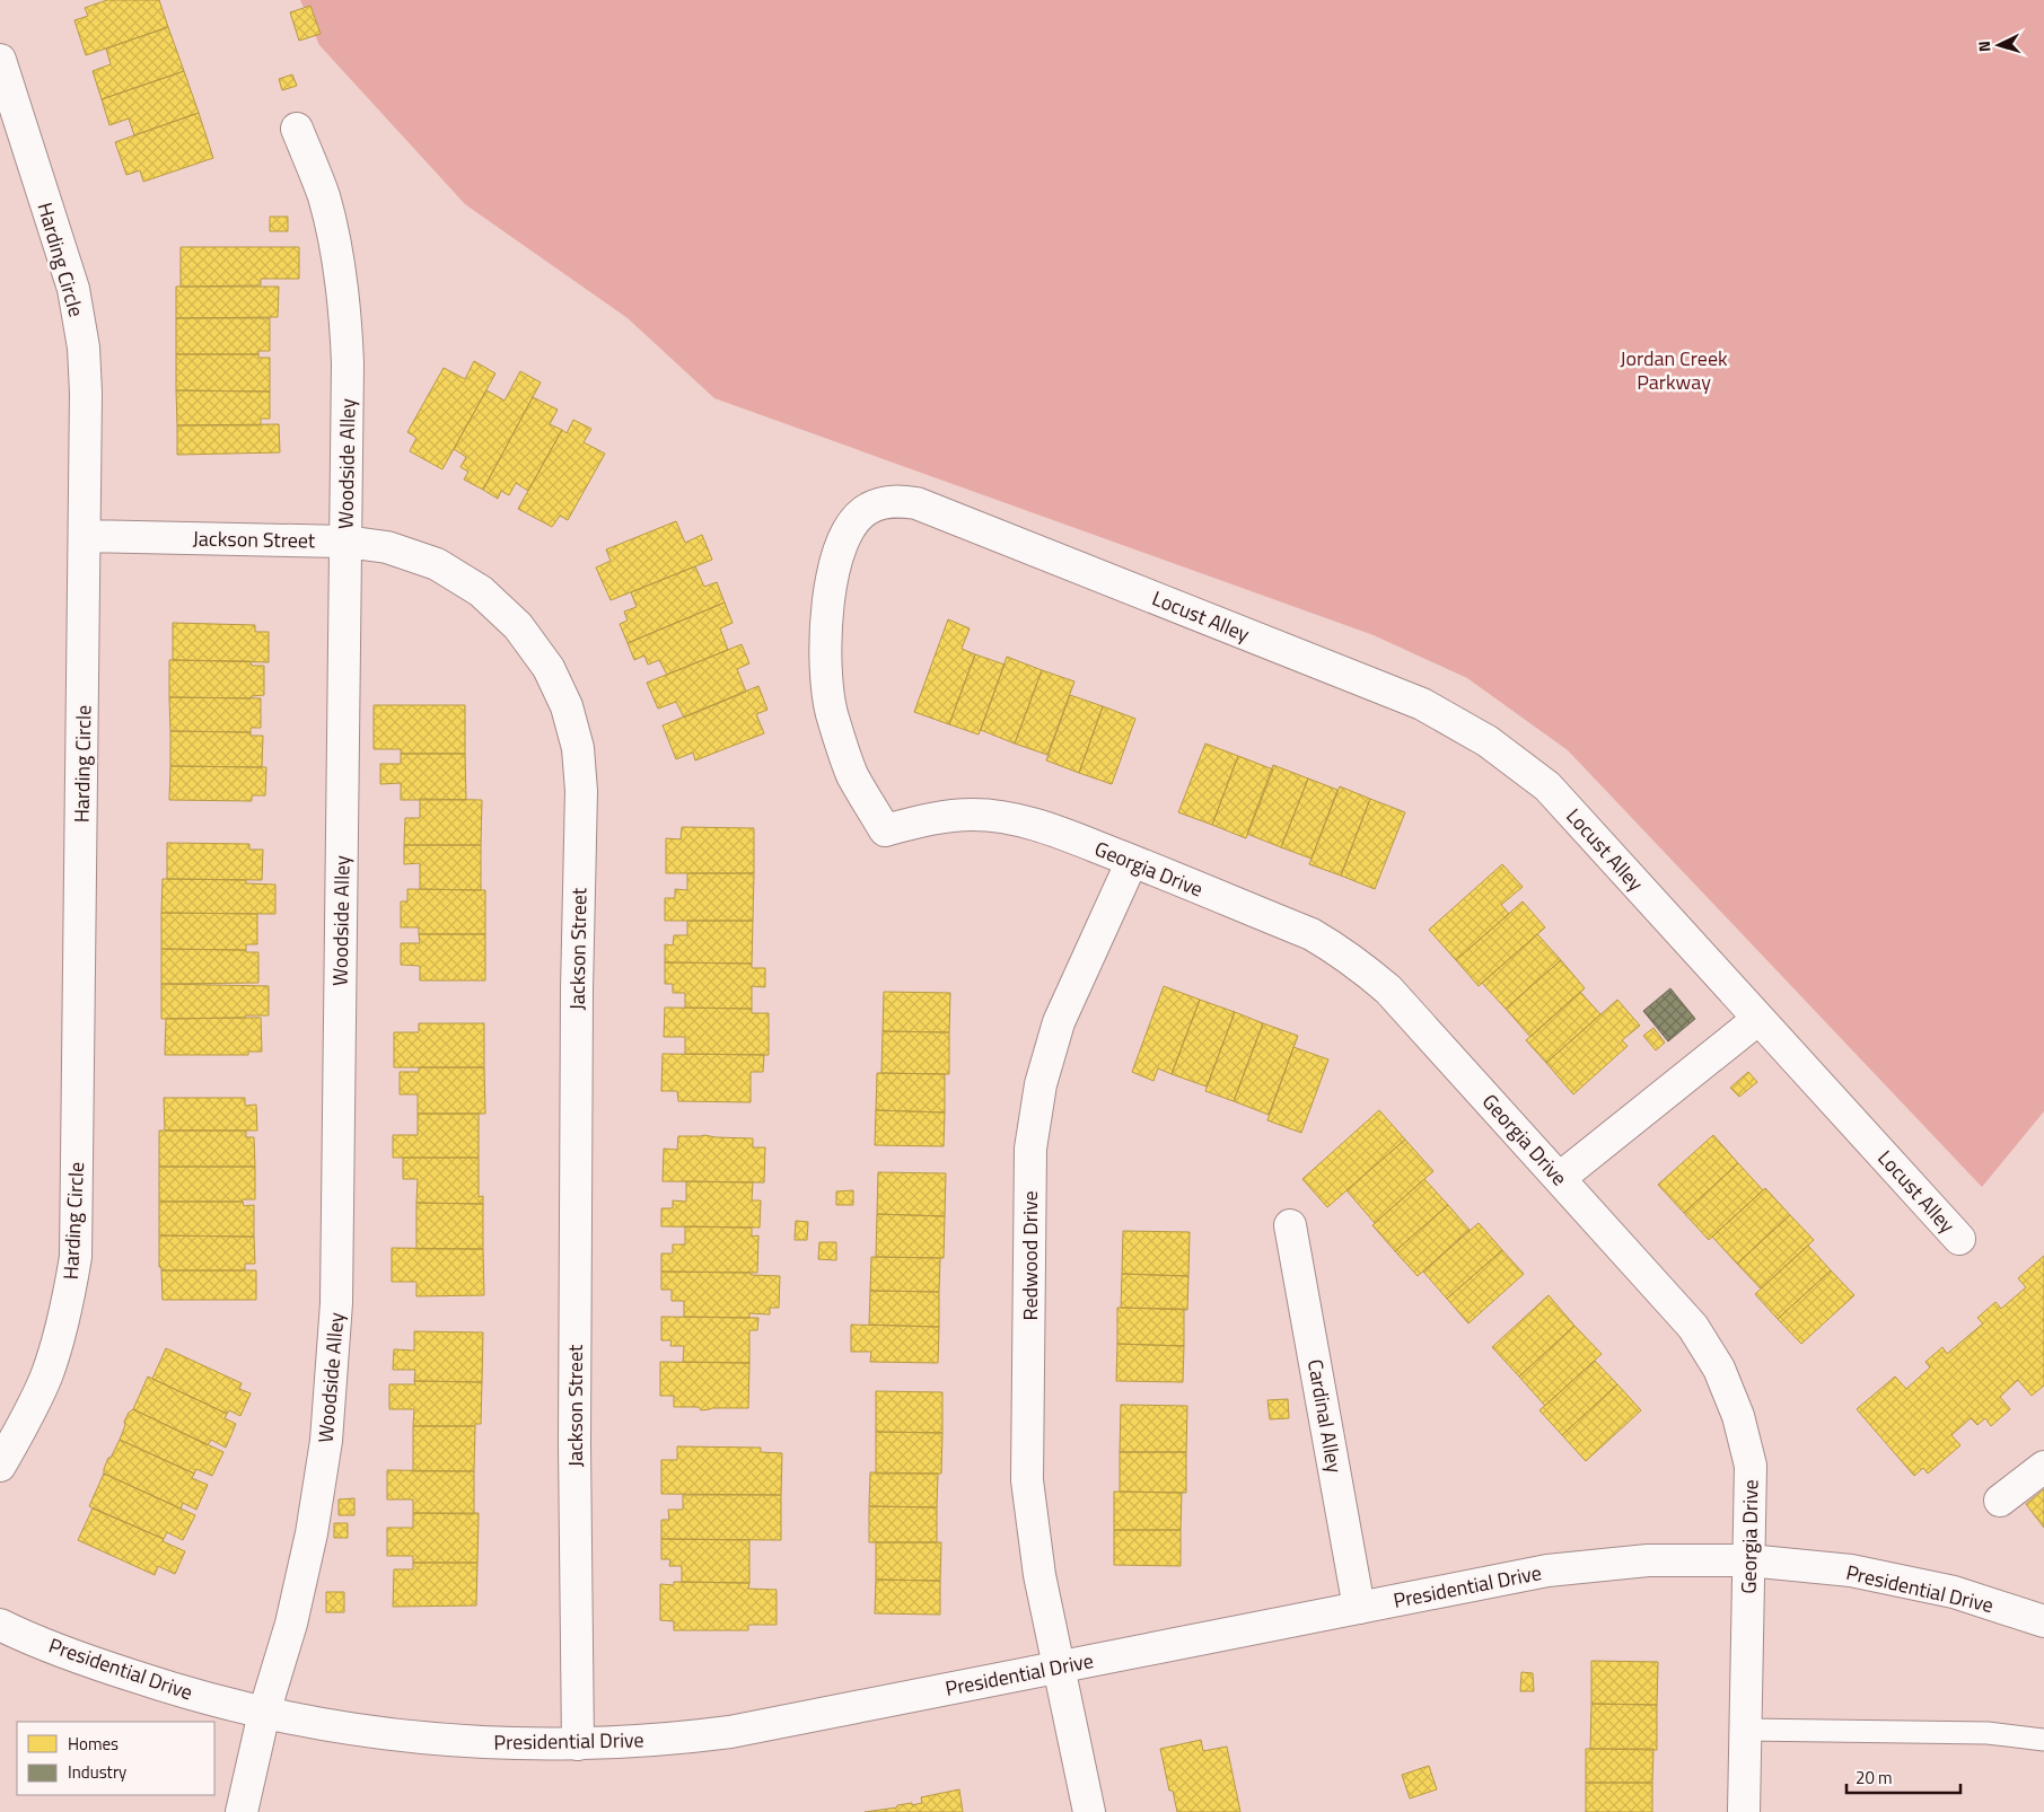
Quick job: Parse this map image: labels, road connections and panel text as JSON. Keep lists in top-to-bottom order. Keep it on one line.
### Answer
{"streets":{"street":["Harding Circle","Woodside Alley","Jackson Street","Locust Alley","Georgia Drive","Redwood Drive","Cardinal Alley","Presidential Drive"]},"crossings":[["Harding Circle","Jackson Street"],["Woodside Alley","Jackson Street"],["Woodside Alley","Presidential Drive"],["Jackson Street","Presidential Drive"],["Locust Alley","Georgia Drive"],["Georgia Drive","Redwood Drive"],["Georgia Drive","Presidential Drive"],["Redwood Drive","Presidential Drive"],["Cardinal Alley","Presidential Drive"]],"parks":["Jordan Creek Parkway"],"legend":["Homes","Industry"],"scale_bar":"20 m","north":"left"}
